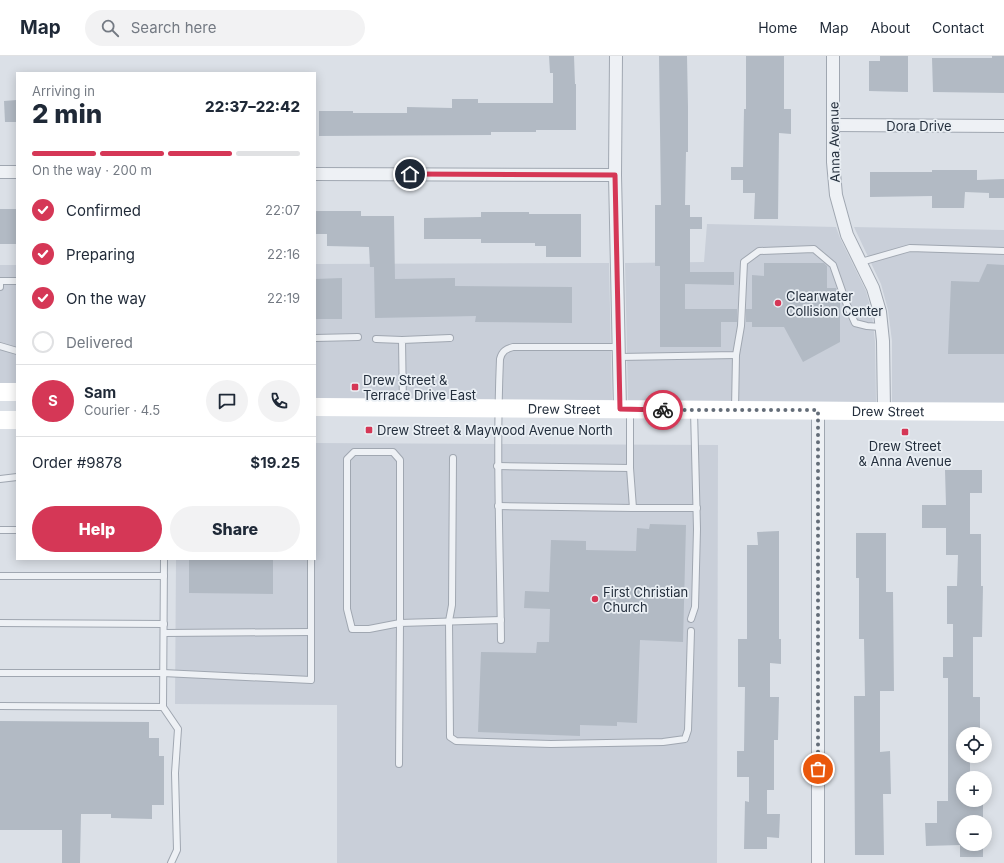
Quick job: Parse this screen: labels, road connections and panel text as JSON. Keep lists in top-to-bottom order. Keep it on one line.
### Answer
{"streets":{"main road":["Drew Street"],"street":["Dora Drive","Anna Avenue"]},"crossings":[["Dora Drive","Anna Avenue"],["Anna Avenue","Drew Street"]],"places":{"other":["Clearwater Collision Center","First Christian Church"],"transit":["Drew Street & Terrace Drive East","Drew Street & Maywood Avenue North","Drew Street & Anna Avenue"]},"page":{"header":"Map","search":"Search here","nav":["Home","Map","About","Contact"],"heading":["2 min","Arriving in","22:37–22:42"],"panel":["Sam","Courier · 4.5","Order #9878","$19.25"],"bar":"On the way · 200 m","list":[["Confirmed","22:07"],["Preparing","22:16"],["On the way","22:19"],"Delivered"],"round":"S","buttons":["Help","Share"],"map_buttons":["+","−"]}}
